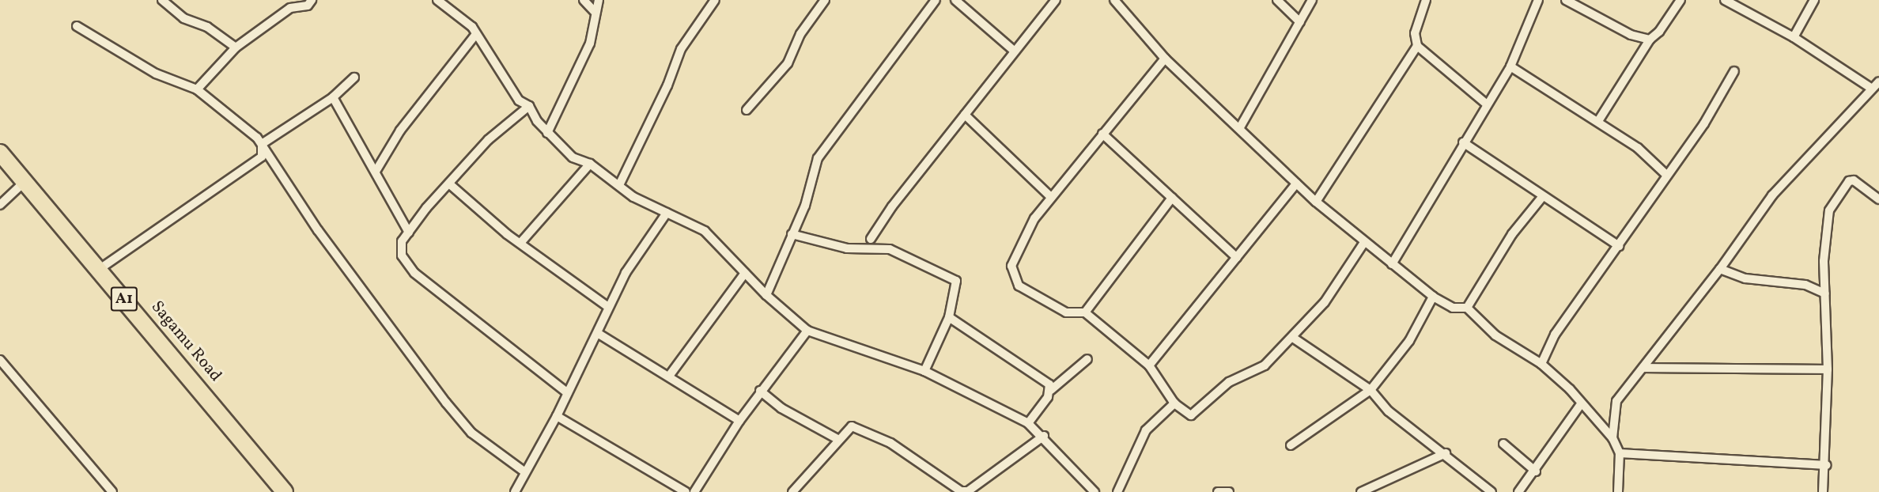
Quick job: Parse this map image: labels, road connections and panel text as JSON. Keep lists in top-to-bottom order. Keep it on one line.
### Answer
{"streets":{"highway":["A1","Sagamu Road"]}}
